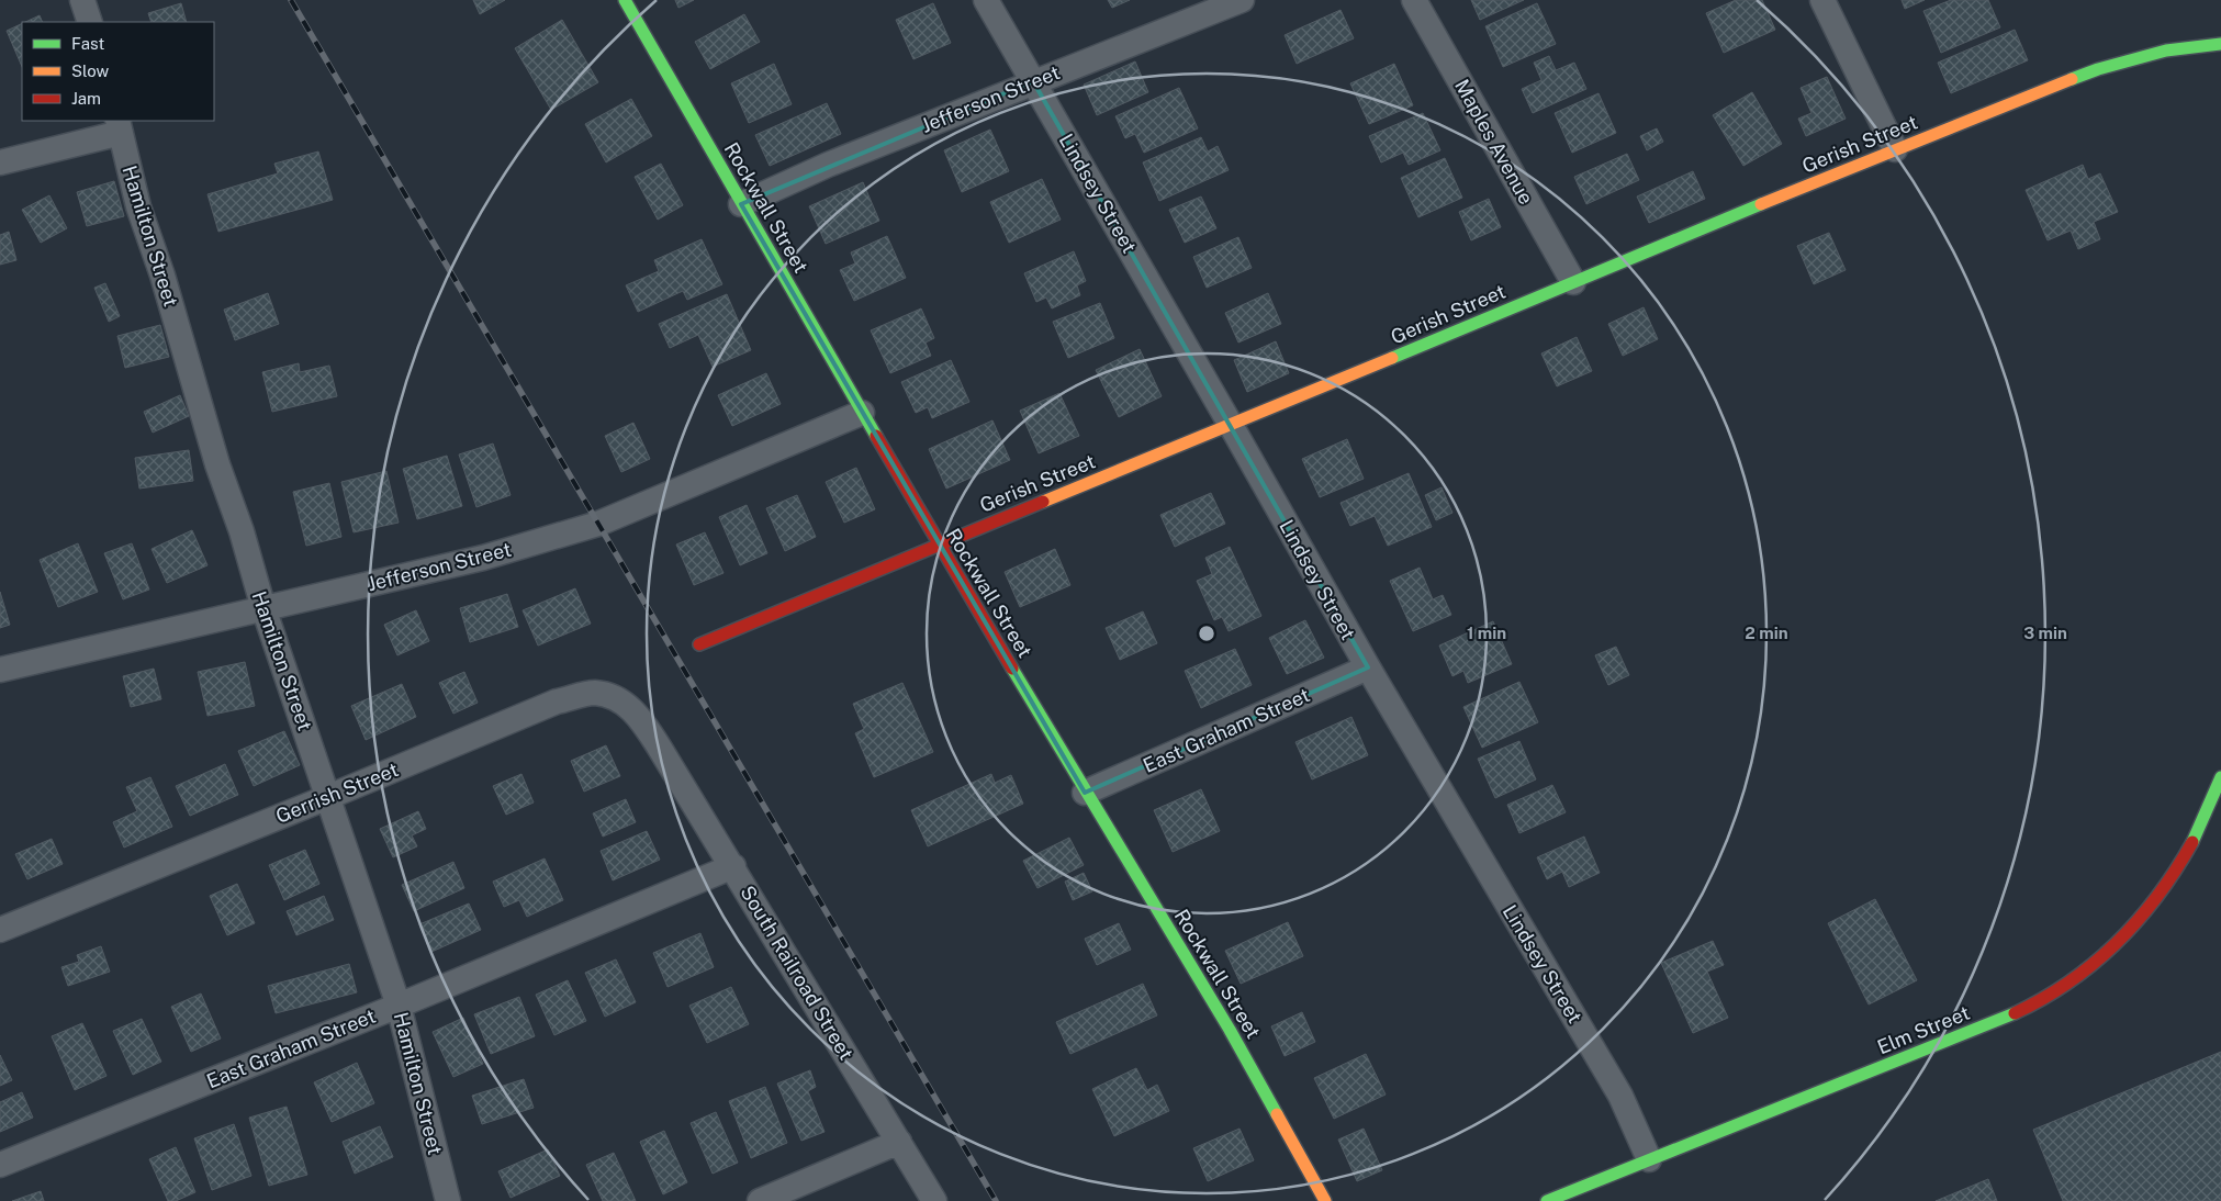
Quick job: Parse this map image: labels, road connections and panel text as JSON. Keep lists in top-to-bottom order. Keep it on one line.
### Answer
{"streets":{"street":["Jefferson Street","Maples Avenue","Gerish Street","Lindsey Street","Rockwall Street","Hamilton Street","East Graham Street","Gerrish Street","South Railroad Street","Elm Street"]},"crossings":[["Jefferson Street","Lindsey Street"],["Jefferson Street","Rockwall Street"],["Jefferson Street","Hamilton Street"],["Maples Avenue","Gerish Street"],["Gerish Street","Lindsey Street"],["Gerish Street","Rockwall Street"],["Lindsey Street","East Graham Street"],["Lindsey Street","Elm Street"],["Rockwall Street","East Graham Street"],["Hamilton Street","East Graham Street"],["Hamilton Street","Gerrish Street"],["East Graham Street","South Railroad Street"],["Gerrish Street","South Railroad Street"]],"legend":["Fast","Slow","Jam"],"rings":["1 min","2 min","3 min"]}
